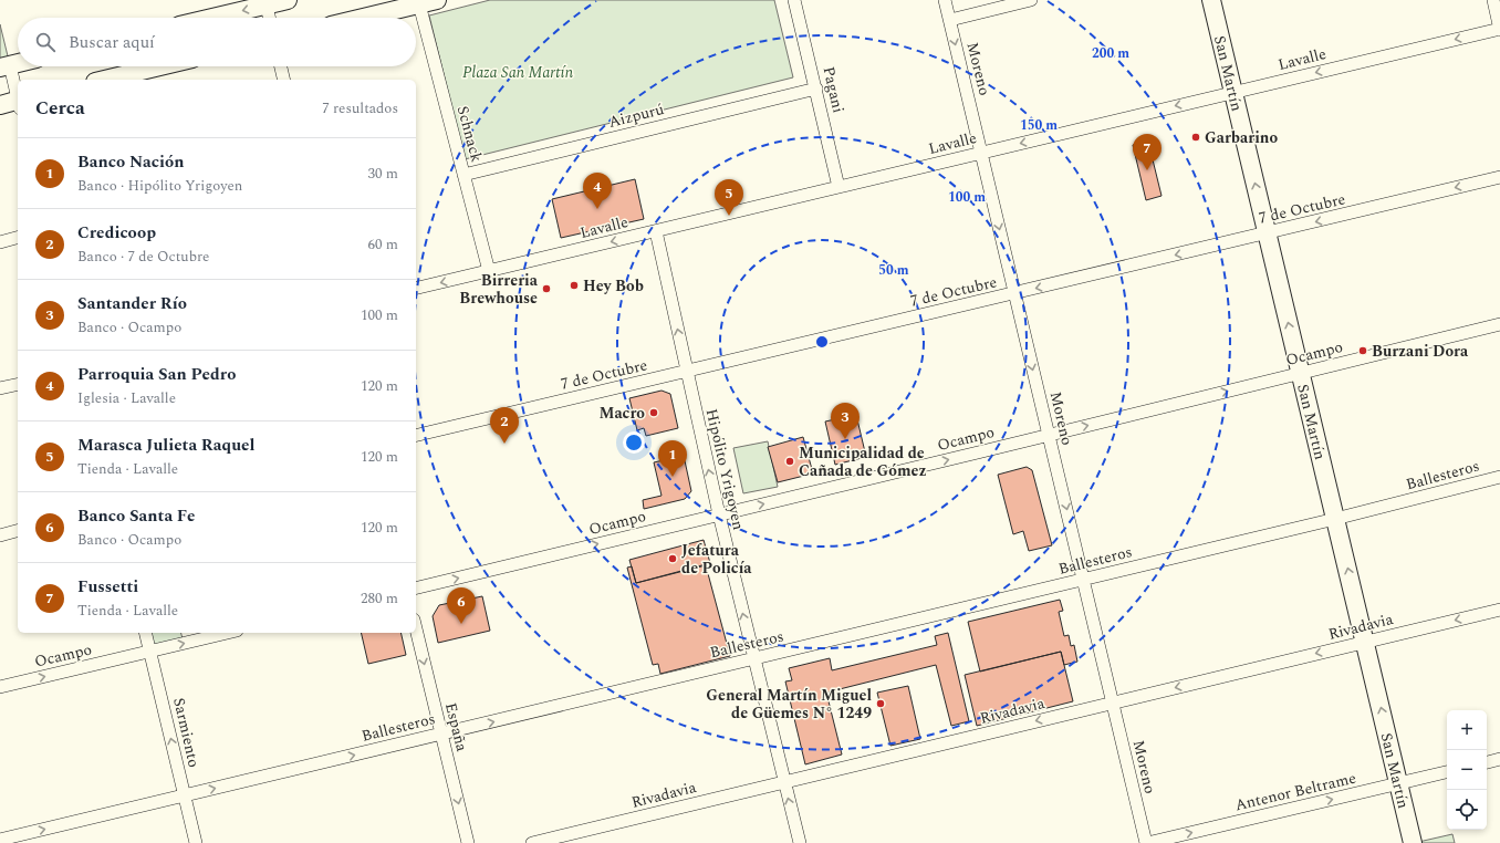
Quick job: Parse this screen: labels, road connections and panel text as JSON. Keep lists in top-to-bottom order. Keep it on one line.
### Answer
{"streets":{"main road":["San Martín"],"street":["Lavalle","Moreno","Pagani","Aizpurú","Schnack","7 de Octubre","Ocampo","Hipólito Yrigoyen","Ballesteros","Rivadavia","España","Sarmiento","Antenor Beltrame"]},"crossings":[["Lavalle","Moreno"],["Lavalle","San Martín"],["Lavalle","Pagani"],["Lavalle","Schnack"],["Lavalle","Hipólito Yrigoyen"],["Moreno","7 de Octubre"],["Moreno","Ocampo"],["Moreno","Ballesteros"],["Moreno","Rivadavia"],["Moreno","Antenor Beltrame"],["San Martín","7 de Octubre"],["San Martín","Ocampo"],["San Martín","Ballesteros"],["San Martín","Rivadavia"],["San Martín","Antenor Beltrame"],["Pagani","Aizpurú"],["Aizpurú","Schnack"],["7 de Octubre","Hipólito Yrigoyen"],["Ocampo","Hipólito Yrigoyen"],["Ocampo","Sarmiento"],["Hipólito Yrigoyen","Ballesteros"],["Hipólito Yrigoyen","Rivadavia"],["Ballesteros","España"],["Ballesteros","Sarmiento"]],"one_way":["Lavalle","Moreno","San Martín","7 de Octubre","Ocampo","Hipólito Yrigoyen","Ballesteros","Rivadavia","España","Sarmiento","Antenor Beltrame"],"parks":["Plaza San Martín"],"places":["Garbarino","Hey Bob","Birreria Brewhouse","Burzani Dora","Macro","Municipalidad de Cañada de Gómez","Jefatura de Policía","General Martín Miguel de Güemes N° 1249"],"page":{"search":"Buscar aquí","heading":["Cerca","7 resultados"],"pins":["7","4","5","3","2","1","6"],"list":[{"mark":"1","name":"Banco Nación","note":"Banco · Hipólito Yrigoyen","value":"30 m"},{"mark":"2","name":"Credicoop","note":"Banco · 7 de Octubre","value":"60 m"},{"mark":"3","name":"Santander Río","note":"Banco · Ocampo","value":"100 m"},{"mark":"4","name":"Parroquia San Pedro","note":"Iglesia · Lavalle","value":"120 m"},{"mark":"5","name":"Marasca Julieta Raquel","note":"Tienda · Lavalle","value":"120 m"},{"mark":"6","name":"Banco Santa Fe","note":"Banco · Ocampo","value":"120 m"},{"mark":"7","name":"Fussetti","note":"Tienda · Lavalle","value":"280 m"}],"map_buttons":["+","−"]},"rings":["200 m","150 m","100 m","50 m"]}
